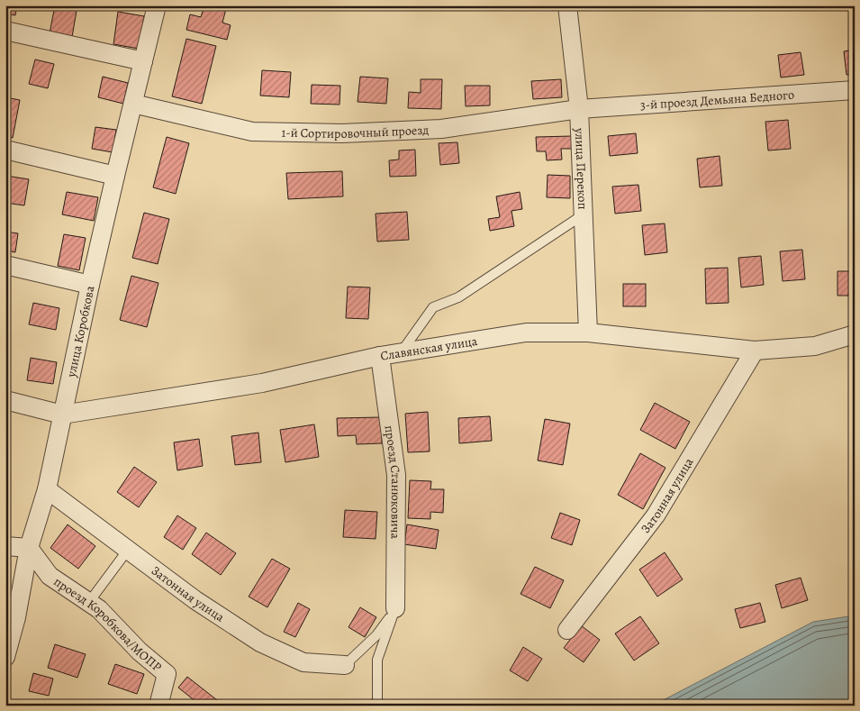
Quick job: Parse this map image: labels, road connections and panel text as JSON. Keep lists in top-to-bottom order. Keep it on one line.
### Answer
{"streets":{"street":["3-й проезд Демьяна Бедного","1-й Сортировочный проезд","улица Перекоп","улица Коробкова","Славянская улица","проезд Станюковича","Затонная улица","проезд Коробкова/МОПР"]},"crossings":[["3-й проезд Демьяна Бедного","1-й Сортировочный проезд"],["3-й проезд Демьяна Бедного","улица Перекоп"],["1-й Сортировочный проезд","улица Перекоп"],["1-й Сортировочный проезд","улица Коробкова"],["улица Перекоп","Славянская улица"],["улица Коробкова","Славянская улица"],["улица Коробкова","Затонная улица"],["улица Коробкова","проезд Коробкова/МОПР"],["Славянская улица","проезд Станюковича"],["Славянская улица","Затонная улица"]]}
